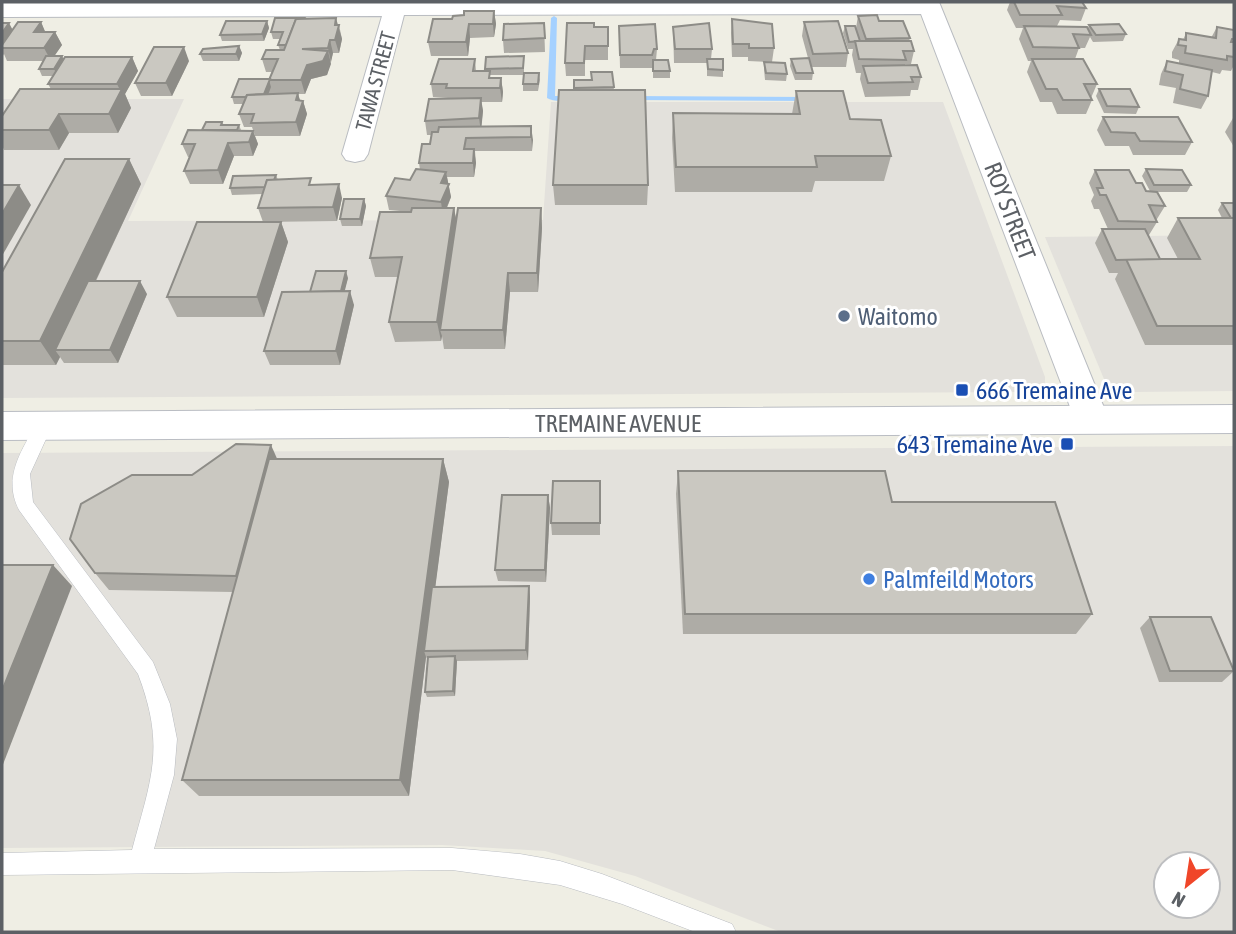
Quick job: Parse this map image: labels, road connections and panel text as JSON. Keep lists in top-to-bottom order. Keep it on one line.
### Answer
{"streets":{"main road":["TREMAINE AVENUE"],"street":["TAWA STREET","ROY STREET"]},"crossings":[["ROY STREET","TREMAINE AVENUE"]],"places":{"other":["Waitomo","Palmfeild Motors"],"transit":["666 Tremaine Ave","643 Tremaine Ave"]},"north":"bottom left"}
